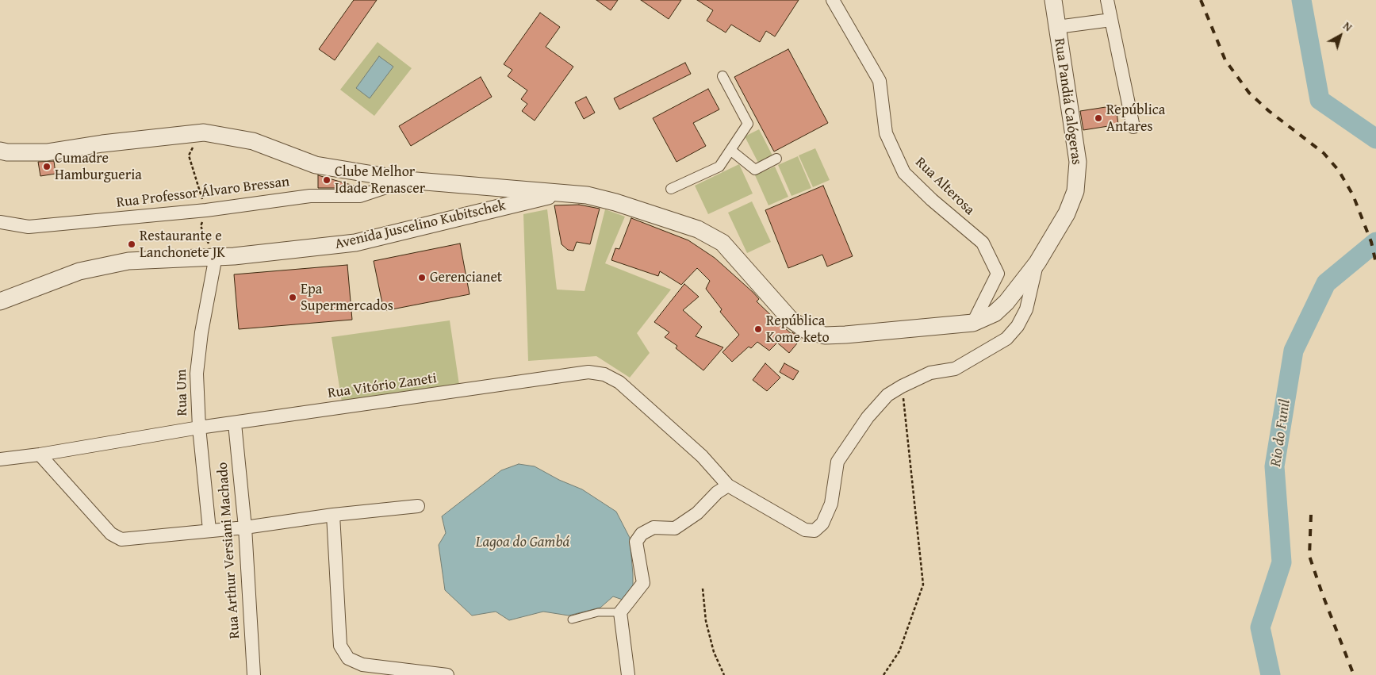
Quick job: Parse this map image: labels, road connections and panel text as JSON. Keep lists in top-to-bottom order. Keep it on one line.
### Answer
{"streets":{"street":["Rua Pandiá Calógeras","Rua Alterosa","Rua Professor Álvaro Bressan","Avenida Juscelino Kubitschek","Rua Vitório Zaneti","Rua Um","Rua Arthur Versiani Machado"]},"crossings":[["Rua Pandiá Calógeras","Rua Alterosa"],["Rua Pandiá Calógeras","Rua Professor Álvaro Bressan"],["Rua Pandiá Calógeras","Avenida Juscelino Kubitschek"],["Rua Pandiá Calógeras","Rua Vitório Zaneti"],["Avenida Juscelino Kubitschek","Rua Um"],["Rua Vitório Zaneti","Rua Um"],["Rua Vitório Zaneti","Rua Arthur Versiani Machado"]],"water":["Rio do Funil","Lagoa do Gambá"],"places":["República Antares","Cumadre Hamburgueria","Clube Melhor Idade Renascer","Restaurante e Lanchonete JK","Gerencianet","Epa Supermercados","República Kome keto"],"north":"top right"}
